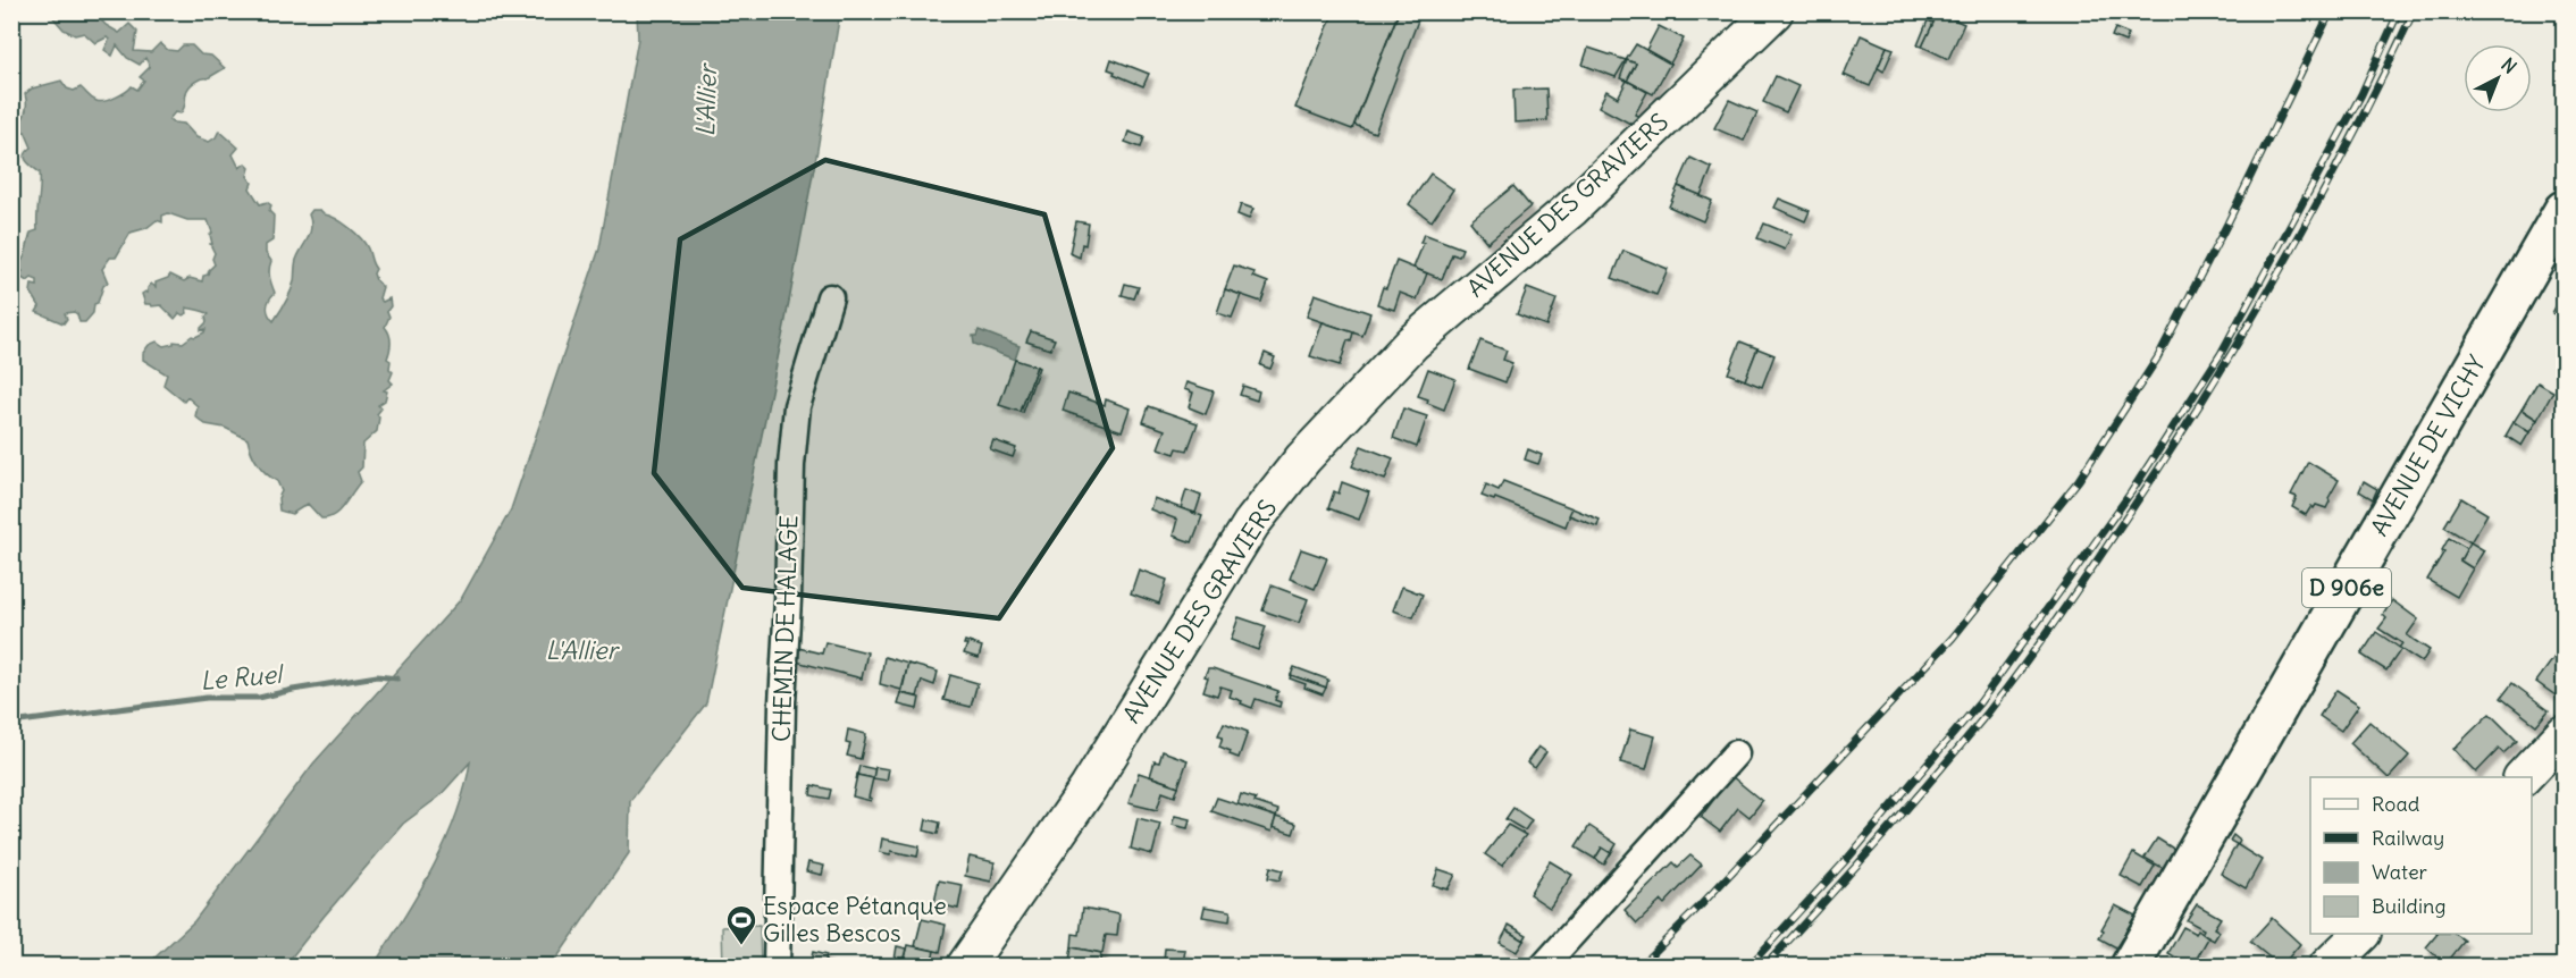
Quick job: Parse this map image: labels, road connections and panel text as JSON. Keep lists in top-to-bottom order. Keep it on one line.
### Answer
{"streets":{"main road":["AVENUE DE VICHY","D 906e"],"street":["AVENUE DES GRAVIERS","CHEMIN DE HALAGE"]},"water":["L'Allier","Le Ruel"],"places":{"sports":["Espace Pétanque Gilles Bescos"]},"legend":["Road","Railway","Water","Building"],"north":"top right"}
